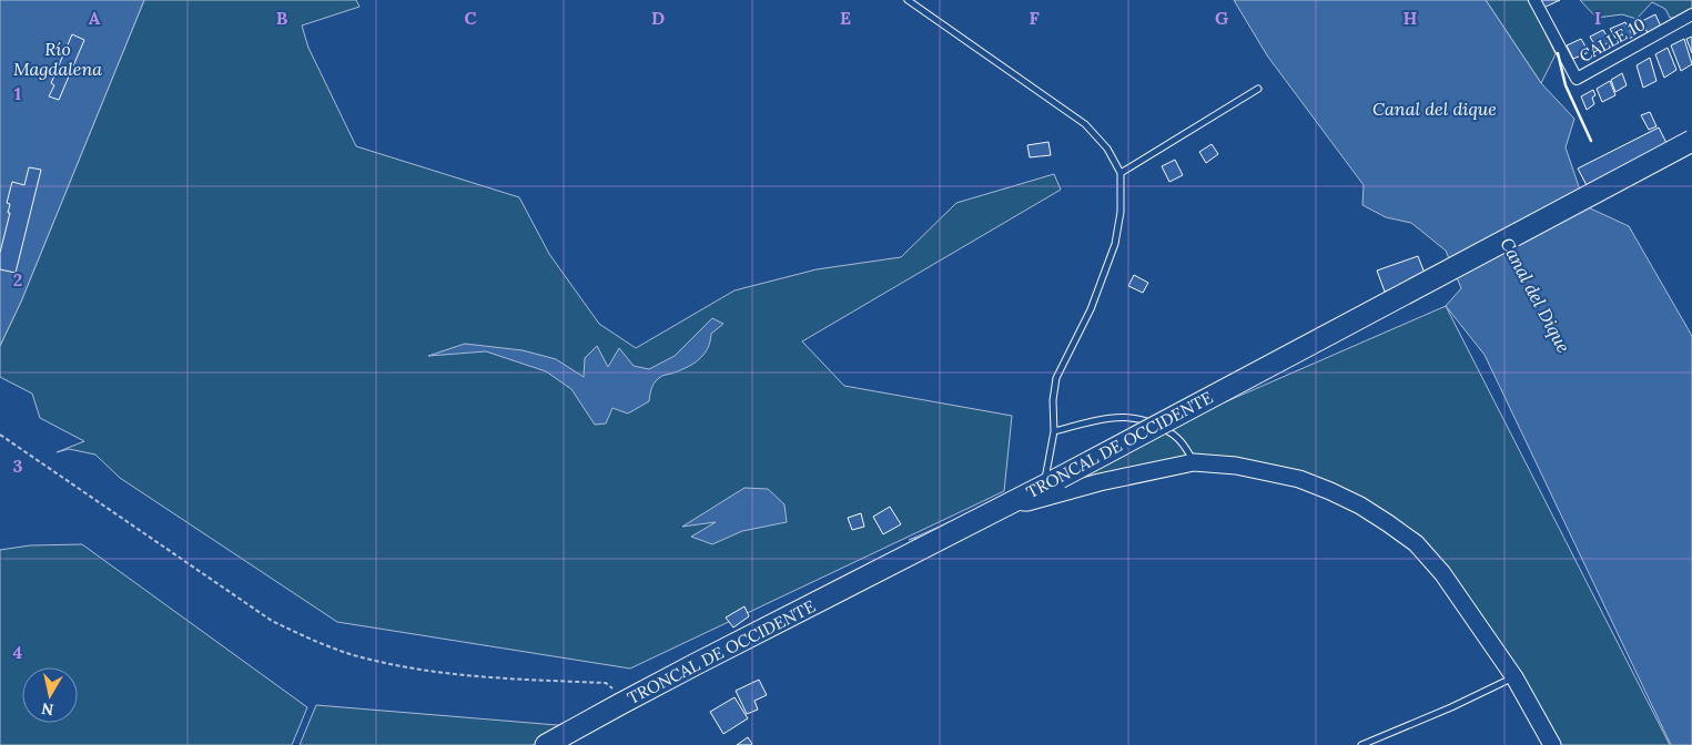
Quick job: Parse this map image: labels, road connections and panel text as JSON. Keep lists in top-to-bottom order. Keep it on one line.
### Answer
{"streets":{"highway":["TRONCAL DE OCCIDENTE"],"street":["CALLE 10"]},"water":["Río Magdalena","Canal del dique","Canal del Dique"],"north":"bottom","grid":{"columns":["A","B","C","D","E","F","G","H","I"],"rows":["1","2","3","4"]}}
